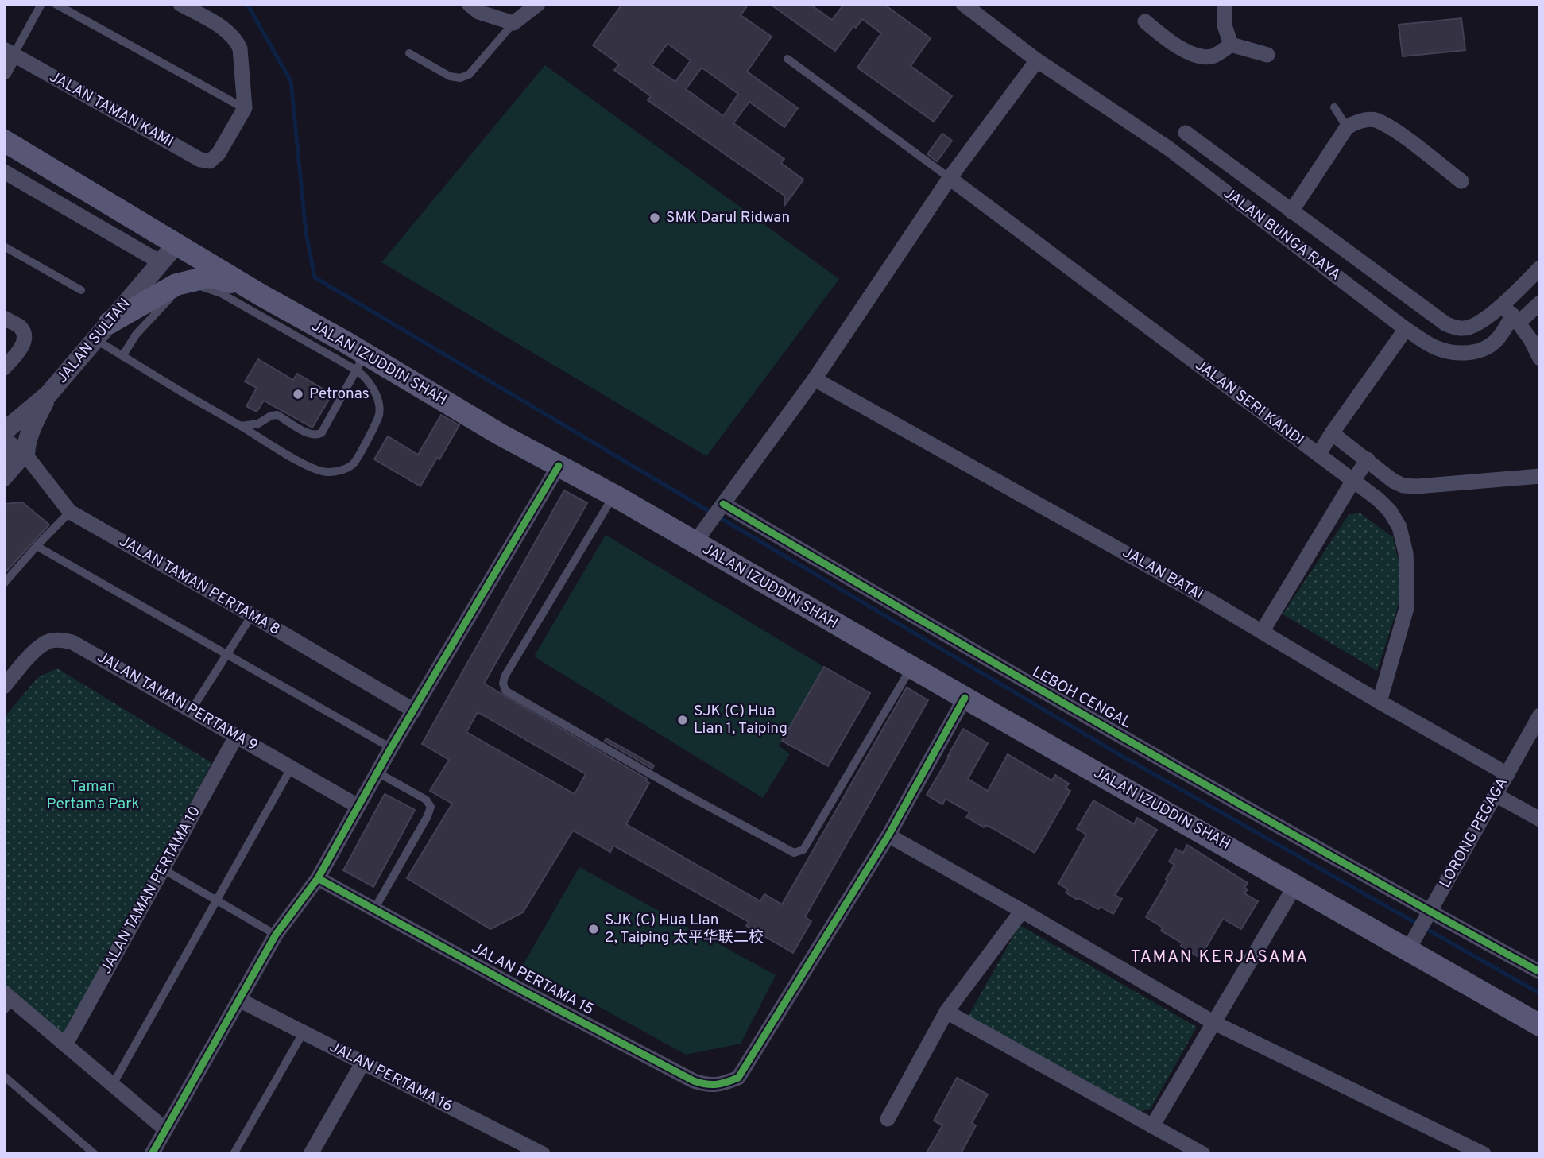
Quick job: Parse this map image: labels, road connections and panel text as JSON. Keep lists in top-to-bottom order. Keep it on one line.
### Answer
{"streets":{"main road":["JALAN IZUDDIN SHAH"],"street":["JALAN TAMAN KAMI","JALAN BUNGA RAYA","JALAN SULTAN","JALAN SERI KANDI","JALAN BATAI","JALAN TAMAN PERTAMA 8","LEBOH CENGAL","JALAN TAMAN PERTAMA 9","LORONG PEGAGA","JALAN TAMAN PERTAMA 10","JALAN PERTAMA 15","JALAN PERTAMA 16"]},"crossings":[["JALAN SULTAN","JALAN IZUDDIN SHAH"],["JALAN IZUDDIN SHAH","LEBOH CENGAL"],["JALAN IZUDDIN SHAH","LORONG PEGAGA"],["JALAN SERI KANDI","JALAN BATAI"],["JALAN BATAI","LORONG PEGAGA"],["LEBOH CENGAL","LORONG PEGAGA"],["JALAN TAMAN PERTAMA 9","JALAN TAMAN PERTAMA 10"]],"districts":["TAMAN KERJASAMA"],"parks":["Taman Pertama Park"],"places":["SMK Darul Ridwan","Petronas","SJK (C) Hua Lian 1, Taiping","SJK (C) Hua Lian 2, Taiping 太平华联二校"]}
